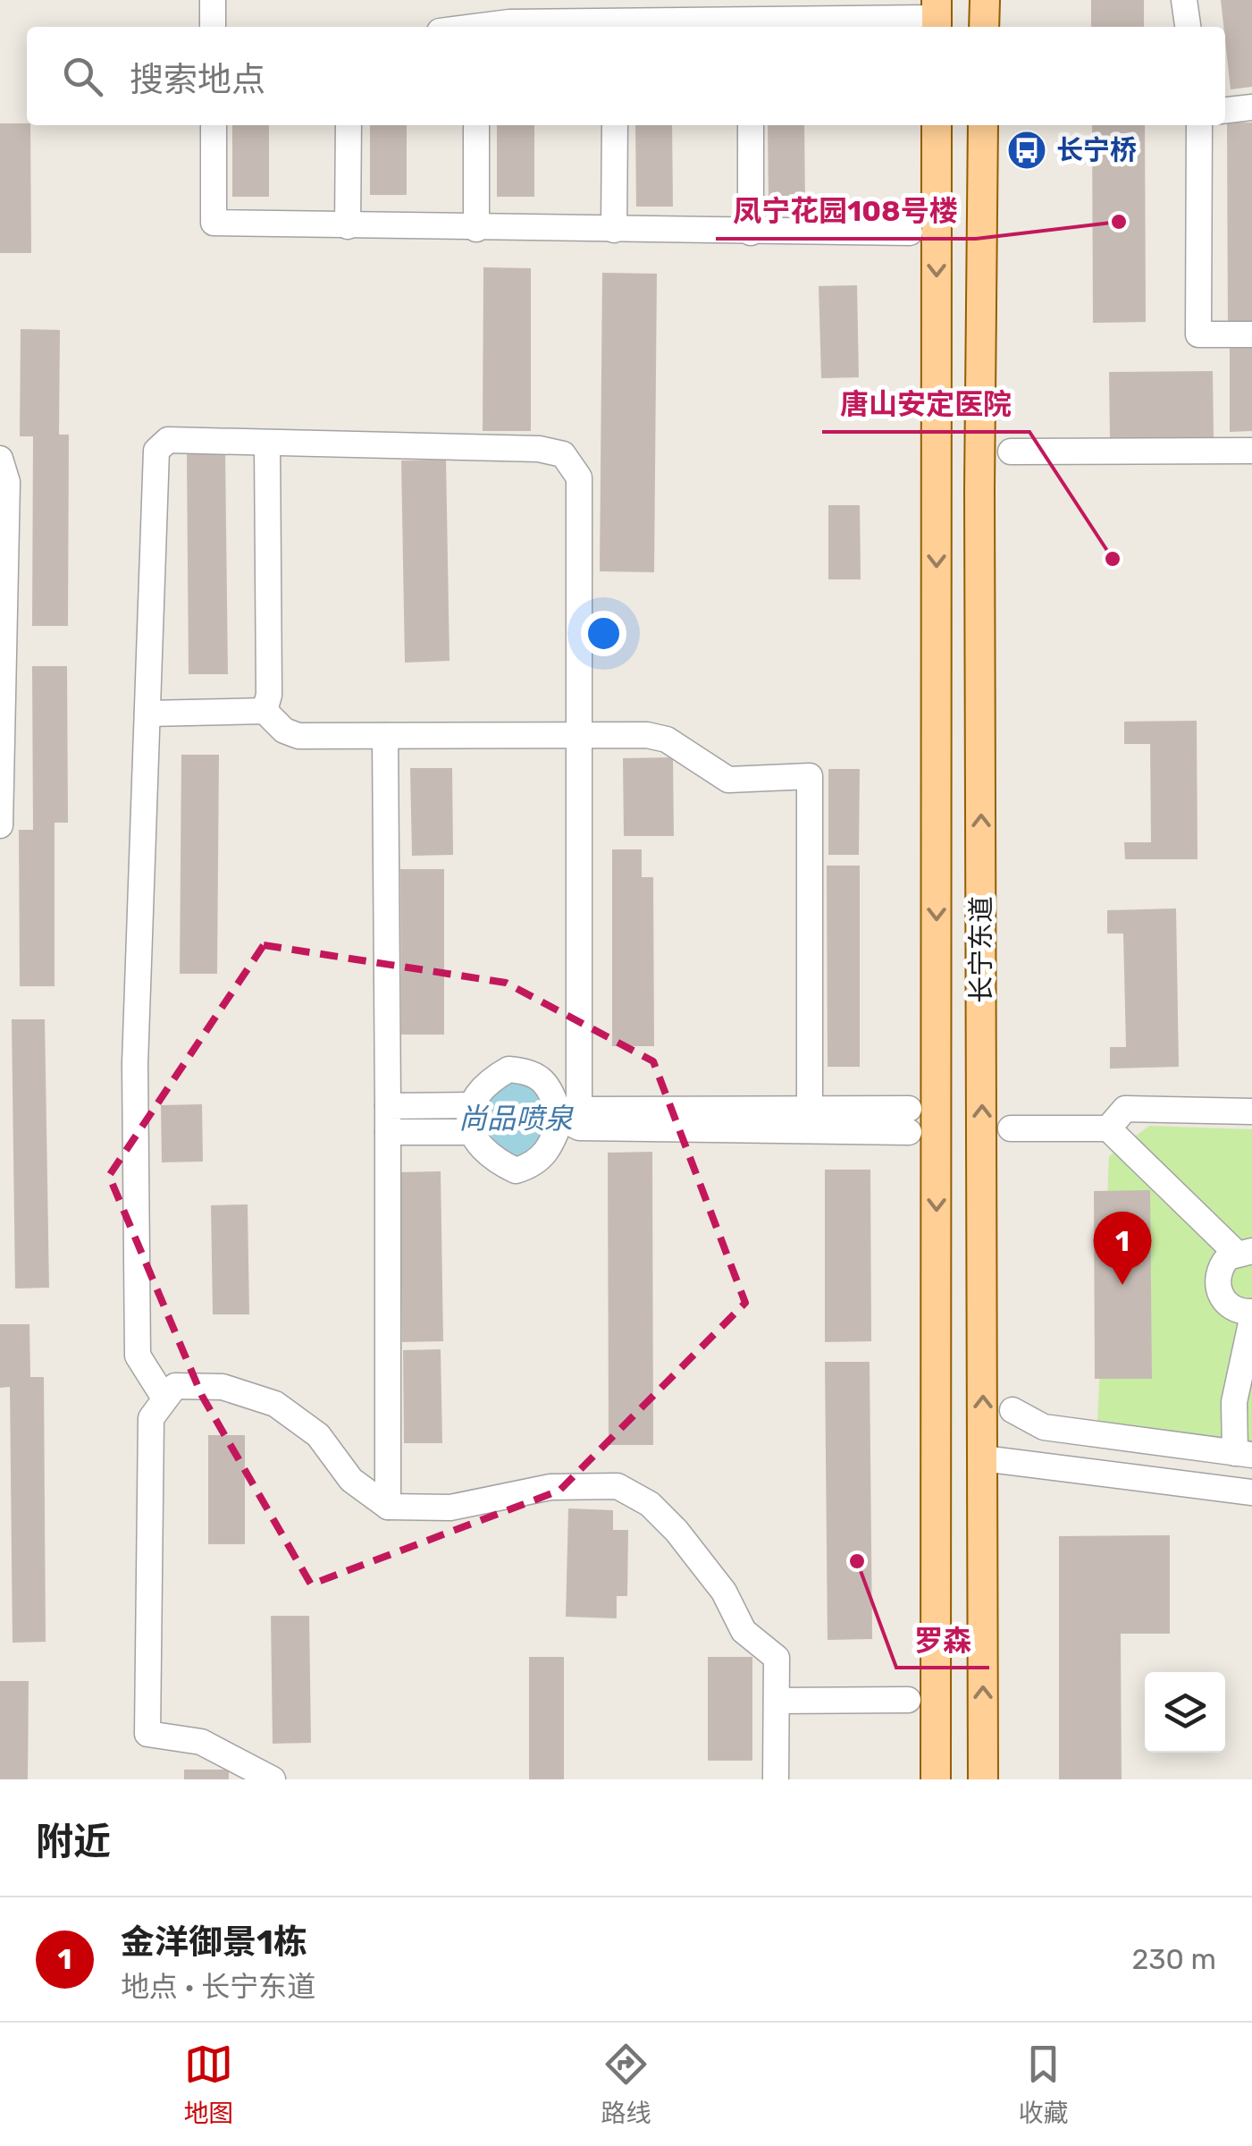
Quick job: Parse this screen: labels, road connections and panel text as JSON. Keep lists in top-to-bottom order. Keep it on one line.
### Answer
{"streets":{"main road":["长宁东道"]},"water":["尚品喷泉"],"places":{"bus stop":["长宁桥"],"other":["凤宁花园108号楼","唐山安定医院","罗森"]},"page":{"search":"搜索地点","pins":"1","heading":"附近","list":[{"mark":"1","name":"金洋御景1栋","note":"地点 · 长宁东道","value":"230 m"}],"nav":["地图","路线","收藏"]}}
